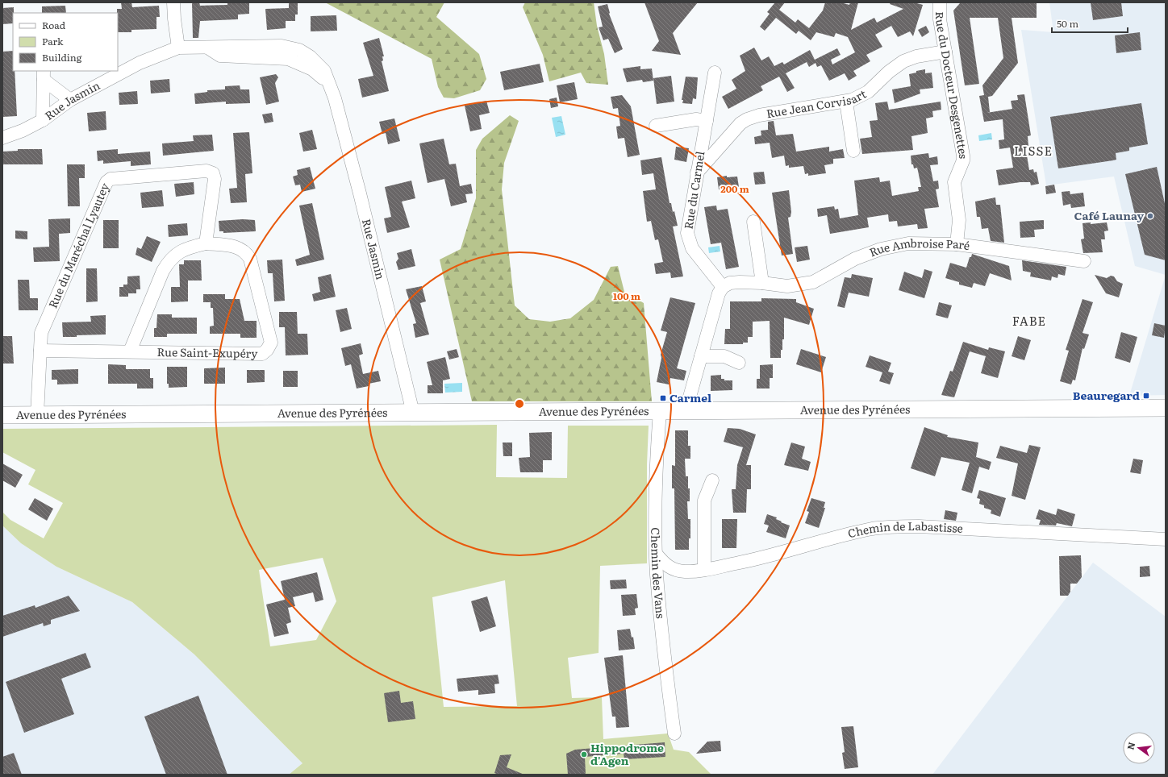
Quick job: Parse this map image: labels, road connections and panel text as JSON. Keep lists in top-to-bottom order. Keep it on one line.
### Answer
{"streets":{"main road":["Avenue des Pyrénées"],"street":["Rue du Docteur Desgenettes","Rue Jasmin","Rue Jean Corvisart","Rue du Carmel","Rue du Maréchal Lyautey","Rue Ambroise Paré","Rue Saint-Exupéry","Chemin de Labastisse","Chemin des Vans"]},"crossings":[["Rue du Docteur Desgenettes","Rue Jean Corvisart"],["Rue du Docteur Desgenettes","Rue Ambroise Paré"],["Rue Jasmin","Avenue des Pyrénées"],["Rue Jean Corvisart","Rue du Carmel"],["Rue du Carmel","Rue Ambroise Paré"],["Rue du Maréchal Lyautey","Rue Saint-Exupéry"],["Rue du Maréchal Lyautey","Avenue des Pyrénées"],["Avenue des Pyrénées","Chemin des Vans"],["Chemin de Labastisse","Chemin des Vans"]],"districts":["LISSE","FABE"],"places":{"other":["Café Launay","Hippodrome d'Agen"],"transit":["Beauregard","Carmel"]},"legend":["Road","Park","Building"],"scale_bar":"50 m","north":"left","rings":["200 m","100 m"]}
